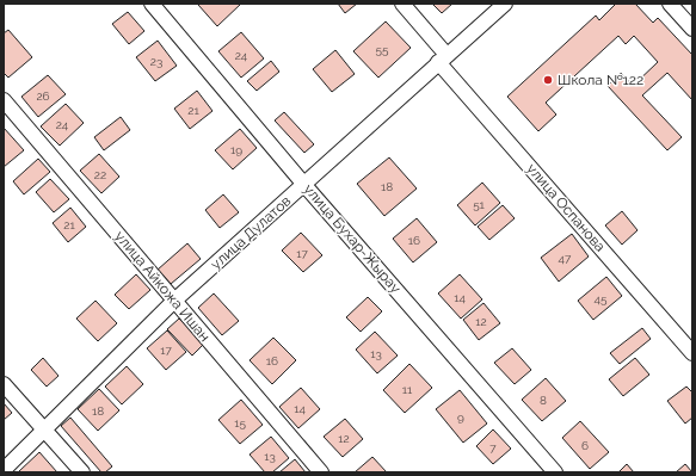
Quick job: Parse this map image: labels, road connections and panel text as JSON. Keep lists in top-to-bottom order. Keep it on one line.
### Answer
{"streets":{"street":["улица Оспанова","улица Дулатов","улица Бухар-Жырау","улица Айкожа Ишан"]},"crossings":[["улица Оспанова","улица Дулатов"],["улица Дулатов","улица Бухар-Жырау"],["улица Дулатов","улица Айкожа Ишан"]],"places":["Школа №122"],"house_numbers":["55","24","23","26","21","24","19","22","18","51","21","16","17","47","14","45","12","17","13","16","11","8","14","18","9","15","12","6","7","13"]}
